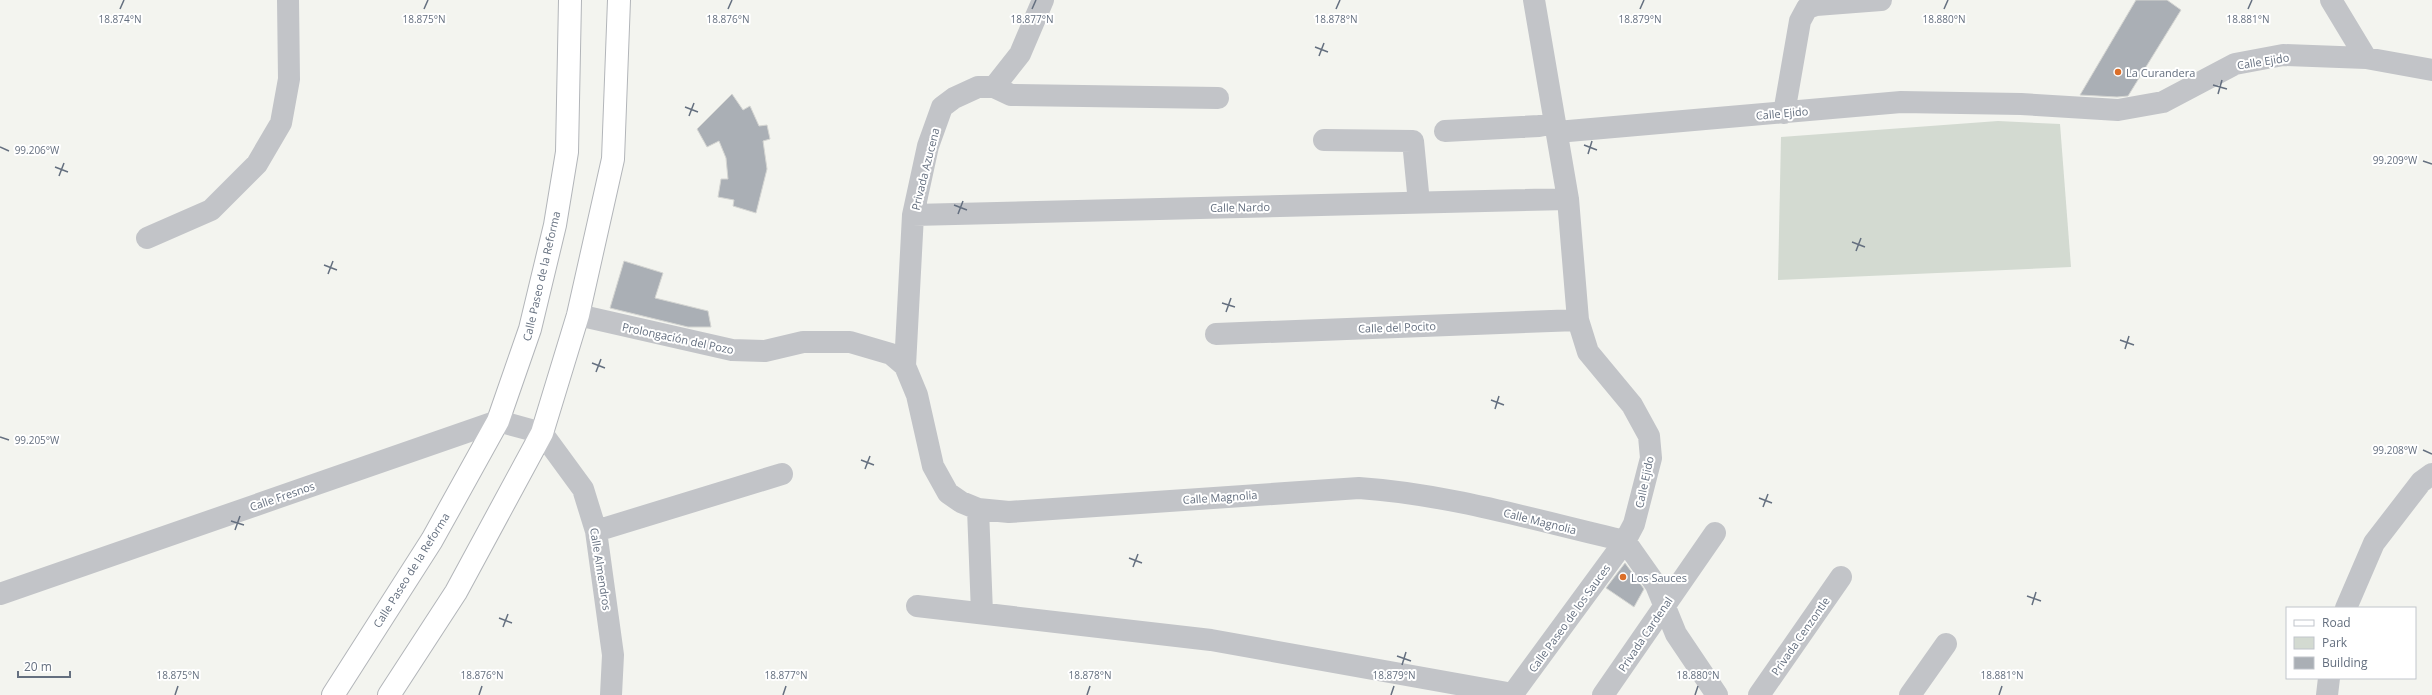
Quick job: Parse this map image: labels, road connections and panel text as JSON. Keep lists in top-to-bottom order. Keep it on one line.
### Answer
{"streets":{"main road":["Calle Paseo de la Reforma"],"street":["Calle Ejido","Privada Azucena","Calle Nardo","Calle del Pocito","Prolongación del Pozo","Calle Fresnos","Calle Magnolia","Calle Almendros","Calle Paseo de los Sauces","Privada Cardenal","Privada Cenzontle"]},"crossings":[["Calle Ejido","Calle Nardo"],["Calle Ejido","Calle del Pocito"],["Calle Ejido","Calle Magnolia"],["Calle Ejido","Calle Paseo de los Sauces"],["Privada Azucena","Calle Nardo"],["Privada Azucena","Prolongación del Pozo"],["Privada Azucena","Calle Magnolia"],["Calle Paseo de la Reforma","Calle Fresnos"],["Prolongación del Pozo","Calle Magnolia"],["Calle Magnolia","Calle Paseo de los Sauces"]],"places":["La Curandera","Los Sauces"],"legend":["Road","Park","Building"],"scale_bar":"20 m","coordinates":["18.874°N","18.876°N","18.875°N","18.877°N","18.878°N","18.879°N","18.880°N","18.881°N","99.206°W","99.209°W","99.205°W","99.208°W"]}
